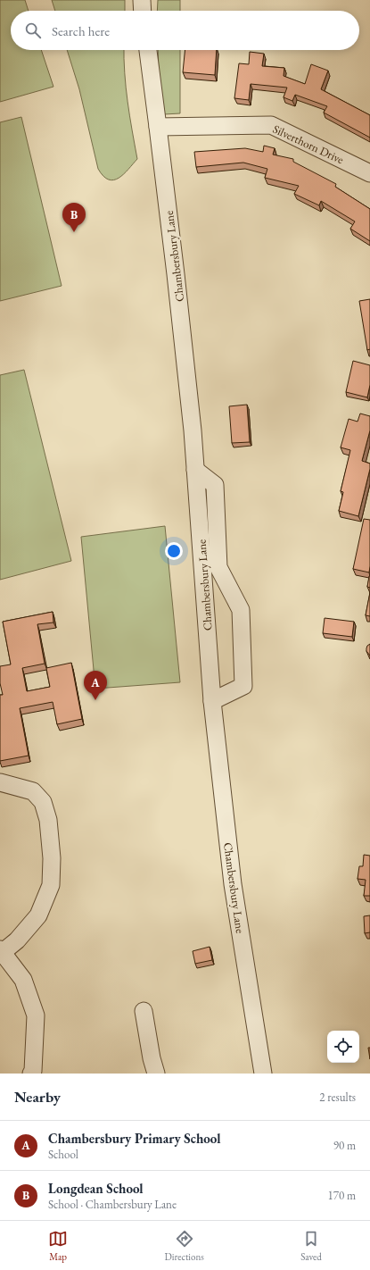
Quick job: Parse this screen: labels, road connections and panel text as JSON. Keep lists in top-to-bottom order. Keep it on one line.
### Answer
{"streets":{"street":["Silverthorn Drive","Chambersbury Lane"]},"crossings":[["Silverthorn Drive","Chambersbury Lane"]],"page":{"search":"Search here","pins":["B","A"],"heading":["Nearby","2 results"],"list":[{"mark":"A","name":"Chambersbury Primary School","note":"School","value":"90 m"},{"mark":"B","name":"Longdean School","note":"School · Chambersbury Lane","value":"170 m"}],"nav":["Map","Directions","Saved"]}}
